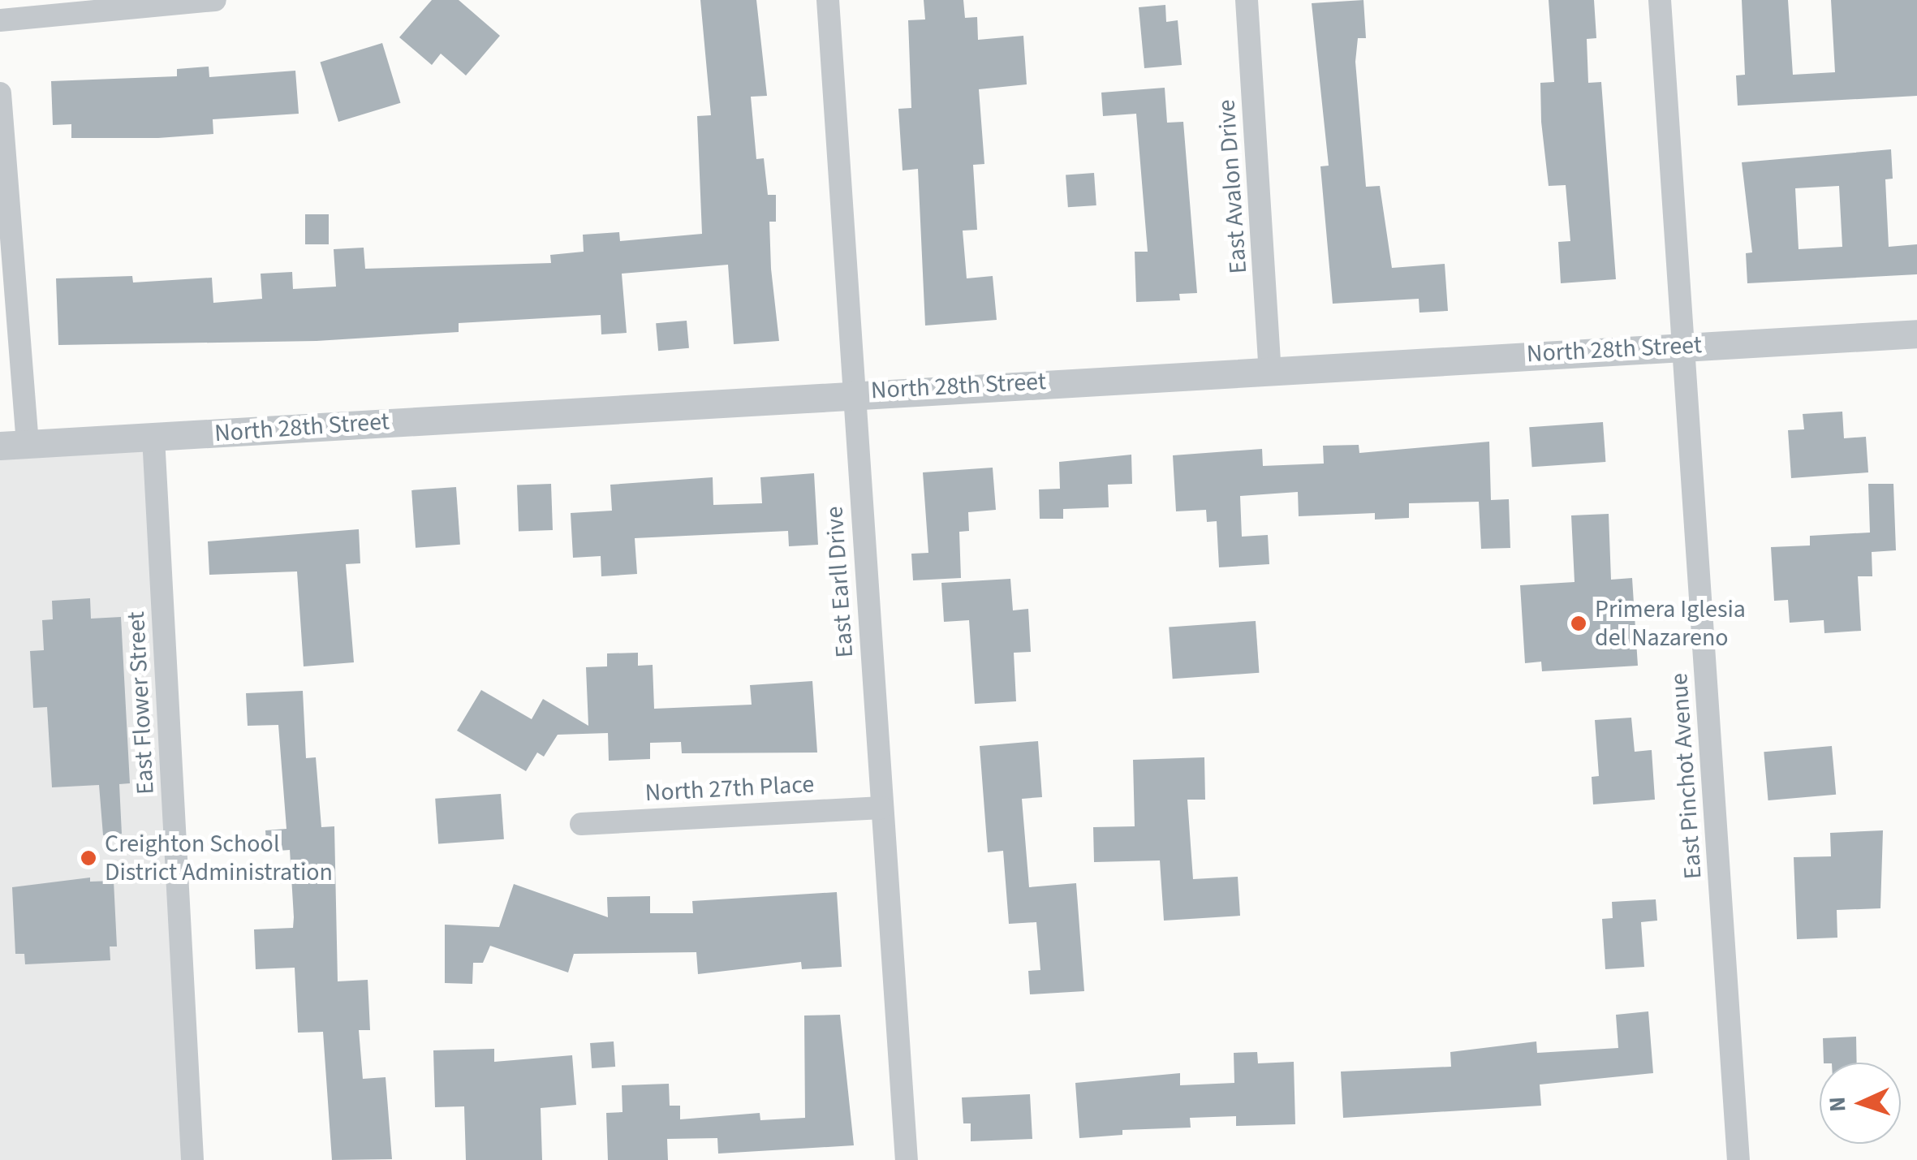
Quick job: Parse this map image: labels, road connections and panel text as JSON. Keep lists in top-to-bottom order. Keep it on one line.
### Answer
{"streets":{"street":["East Avalon Drive","North 28th Street","East Earll Drive","East Flower Street","East Pinchot Avenue","North 27th Place"]},"crossings":[["East Avalon Drive","North 28th Street"],["North 28th Street","East Earll Drive"],["North 28th Street","East Flower Street"],["North 28th Street","East Pinchot Avenue"],["East Earll Drive","North 27th Place"]],"places":["Primera Iglesia del Nazareno","Creighton School District Administration"],"north":"left"}
